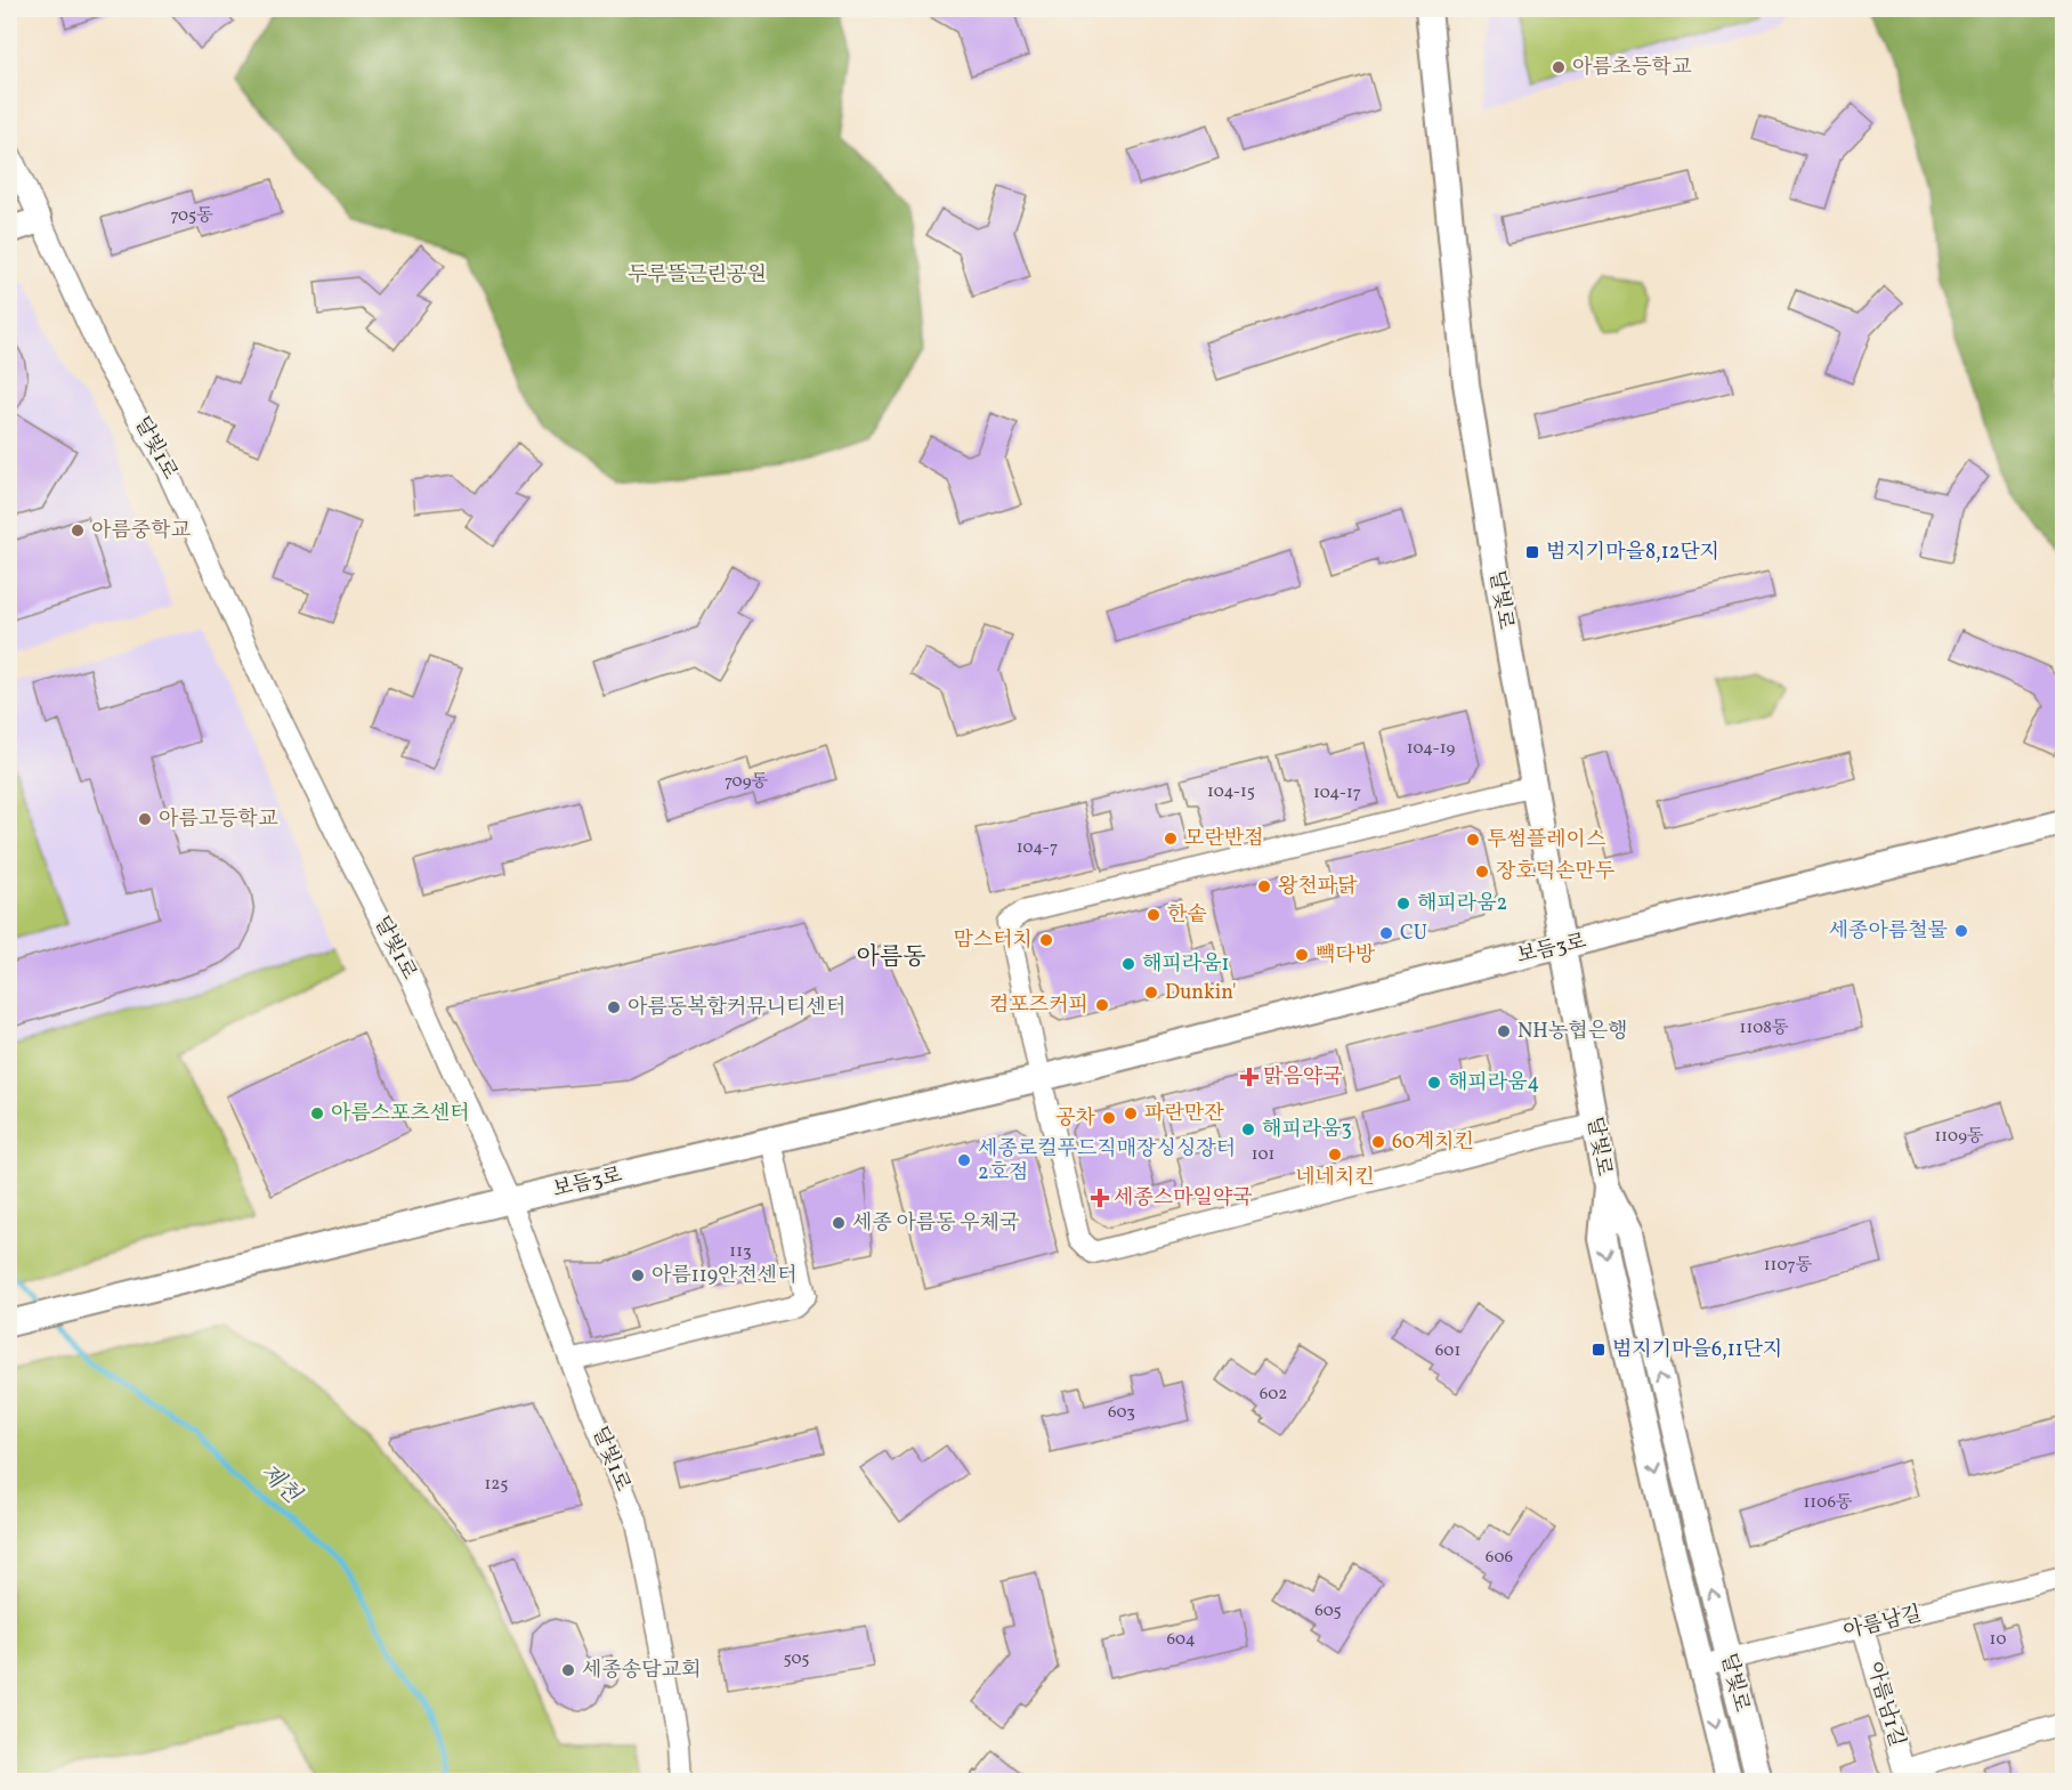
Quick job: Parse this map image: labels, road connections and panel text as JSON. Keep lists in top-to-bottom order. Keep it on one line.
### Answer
{"streets":{"street":["달빛1로","달빛로","보듬3로","아름남길","아름남1길"]},"crossings":[["달빛1로","보듬3로"],["달빛로","보듬3로"],["달빛로","아름남길"],["아름남길","아름남1길"]],"districts":["아름동"],"water":["제천"],"parks":["두루뜰근린공원"],"places":{"other":["아름초등학교","아름중학교","아름고등학교","모란반점","투썸플레이스","장호덕손만두","왕천파닭","해피라움2","한솥","세종아름철물","CU","맘스터치","빽다방","해피라움1","Dunkin'","컴포즈커피","아름동복합커뮤니티센터","NH농협은행","해피라움4","아름스포츠센터","파란만잔","공차","해피라움3","60계치킨","네네치킨","세종로컬푸드직매장싱싱장터 2호점","세종 아름동 우체국","아름119안전센터","세종송담교회"],"transit":["범지기마을8,12단지","범지기마을6,11단지"],"health":["맑음약국","세종스마일약국"]},"house_numbers":["705동","104-19","709동","104-15","104-17","104-7","1108동","1109동","101","113","1107동","601","602","603","125","1106동","606","605","604","10","505"]}
